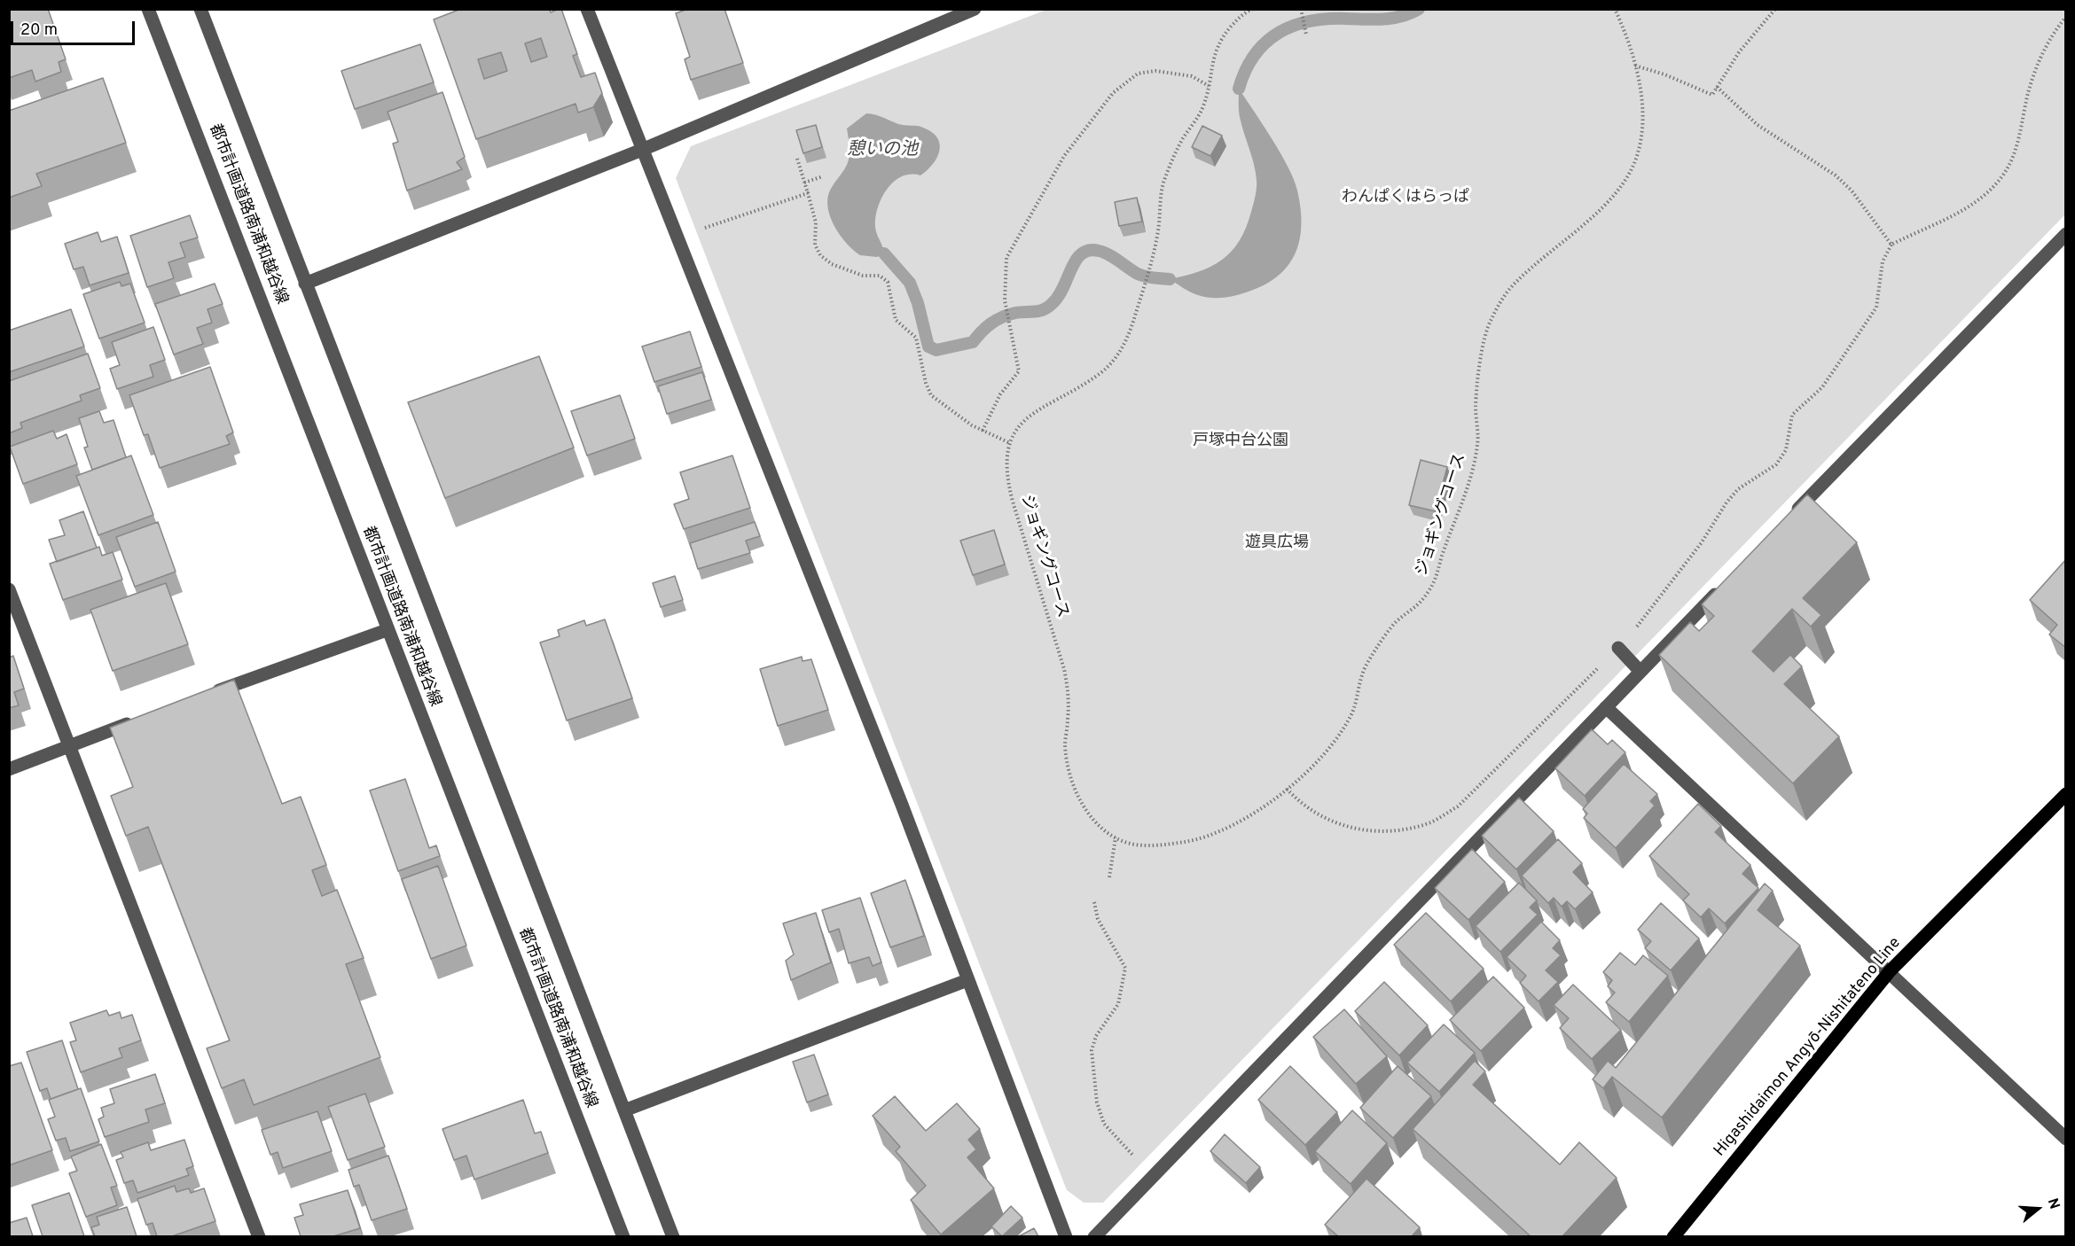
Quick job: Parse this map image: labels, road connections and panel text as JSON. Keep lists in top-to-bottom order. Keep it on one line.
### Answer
{"streets":{"main road":["Higashidaimon Angyō-Nishitateno Line"],"street":["都市計画道路南浦和越谷線"],"path":["ジョギングコース"]},"water":["憩いの池"],"parks":["わんぱくはらっぱ","戸塚中台公園","遊具広場"],"scale_bar":"20 m","north":"right"}
